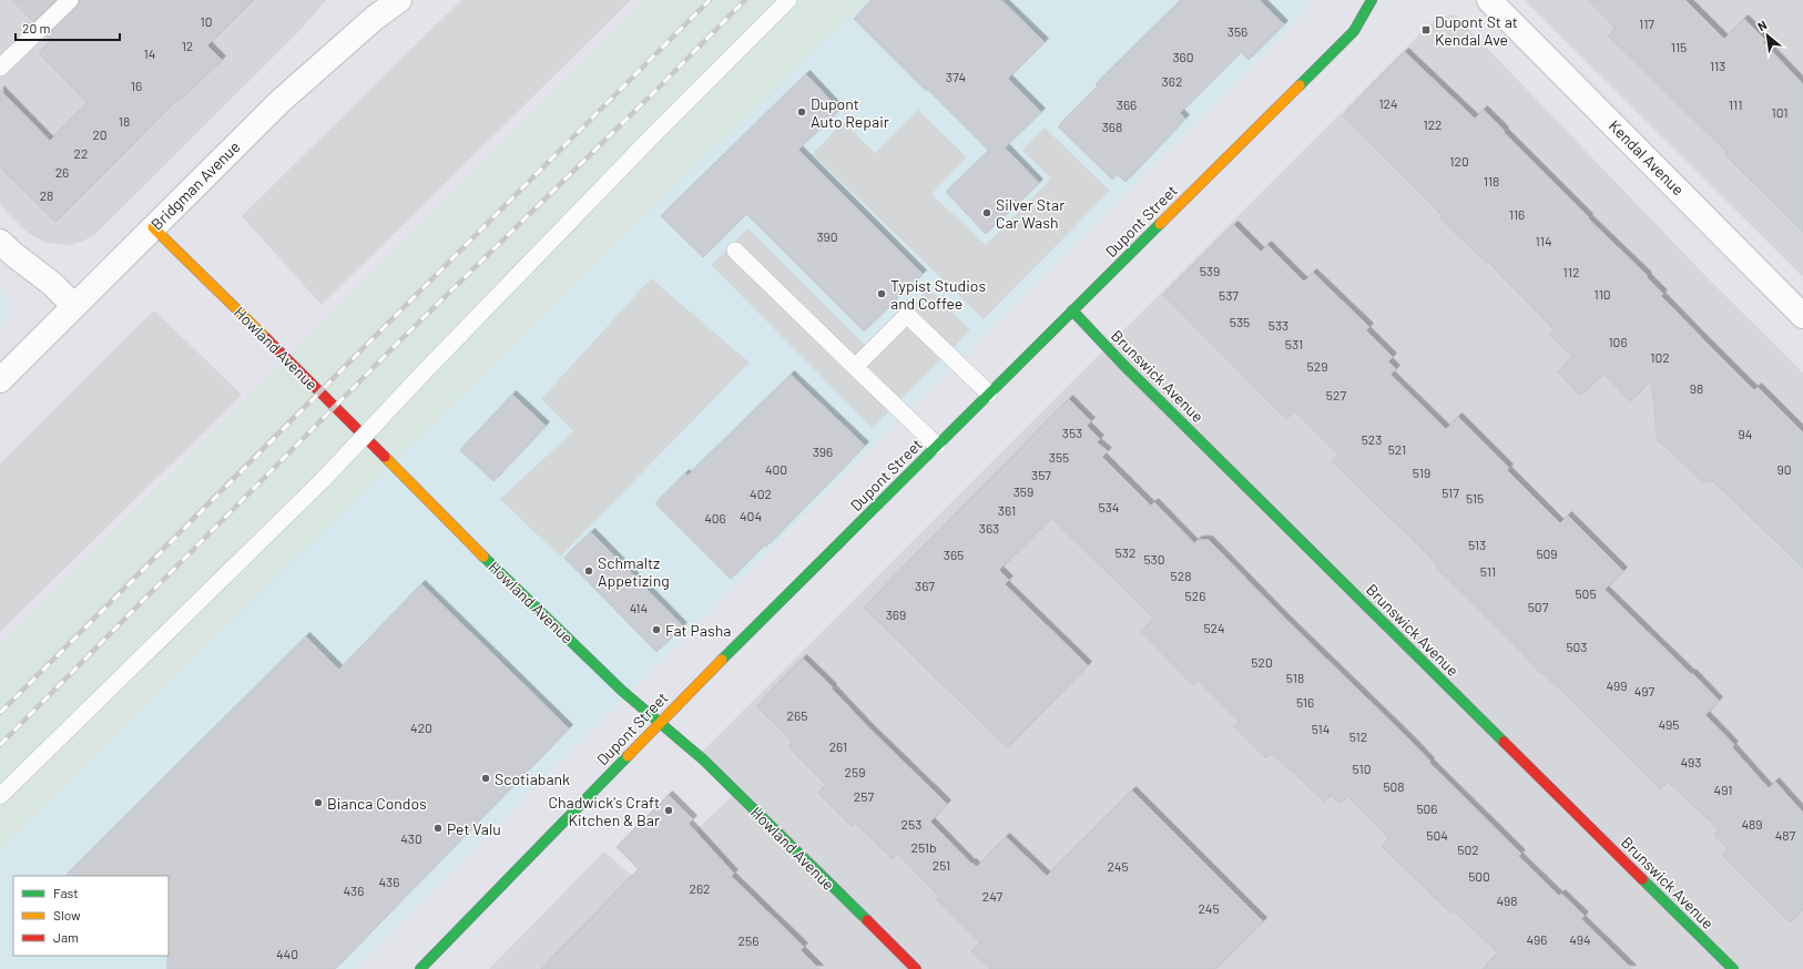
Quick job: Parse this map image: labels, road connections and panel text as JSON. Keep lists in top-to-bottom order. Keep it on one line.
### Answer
{"streets":{"street":["Kendal Avenue","Bridgman Avenue","Dupont Street","Howland Avenue","Brunswick Avenue"]},"crossings":[["Bridgman Avenue","Howland Avenue"],["Dupont Street","Howland Avenue"],["Dupont Street","Brunswick Avenue"]],"places":{"transit":["Dupont St at Kendal Ave"],"other":["Dupont Auto Repair","Silver Star Car Wash","Typist Studios and Coffee","Schmaltz Appetizing","Fat Pasha","Scotiabank","Bianca Condos","Chadwick's Craft Kitchen & Bar","Pet Valu"]},"house_numbers":["10","117","356","12","115","14","360","113","374","362","16","124","366","111","101","18","122","368","20","22","120","26","118","28","116","390","114","539","112","110","537","535","533","106","531","102","529","98","527","353","94","523","521","396","355","400","90","519","357","359","517","402","515","534","361","404","406","363","513","532","509","365","530","511","528","367","505","526","507","414","369","524","503","520","518","499","497","516","265","495","420","514","512","261","493","510","259","508","491","257","506","253","489","504","487","430","251b","502","251","245","500","436","262","436","247","498","245","496","494","256","440"],"legend":["Fast","Slow","Jam"],"scale_bar":"20 m","north":"top left"}
